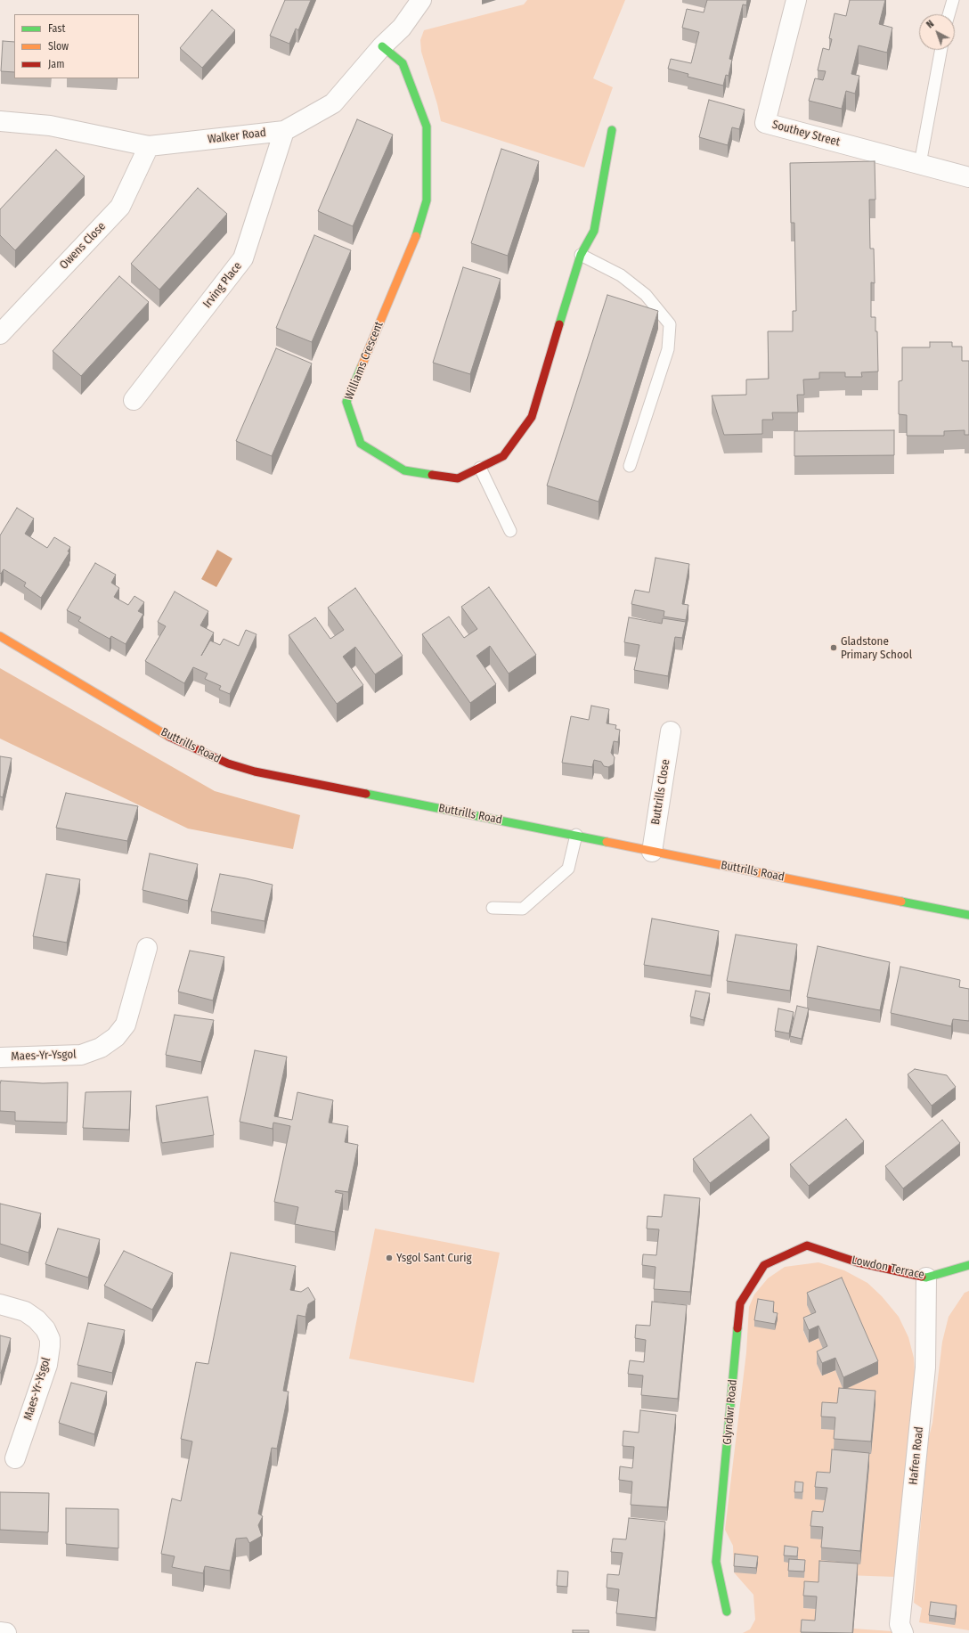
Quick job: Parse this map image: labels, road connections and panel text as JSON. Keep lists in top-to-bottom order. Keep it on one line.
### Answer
{"streets":{"street":["Southey Street","Walker Road","Owens Close","Irving Place","Williams Crescent","Buttrills Road","Buttrills Close","Maes-Yr-Ysgol","Lowdon Terrace","Glyndwr Road","Hafren Road"]},"crossings":[["Walker Road","Owens Close"],["Walker Road","Irving Place"],["Walker Road","Williams Crescent"],["Buttrills Road","Buttrills Close"],["Lowdon Terrace","Glyndwr Road"],["Lowdon Terrace","Hafren Road"]],"places":["Gladstone Primary School","Ysgol Sant Curig"],"legend":["Fast","Slow","Jam"],"north":"top left"}
